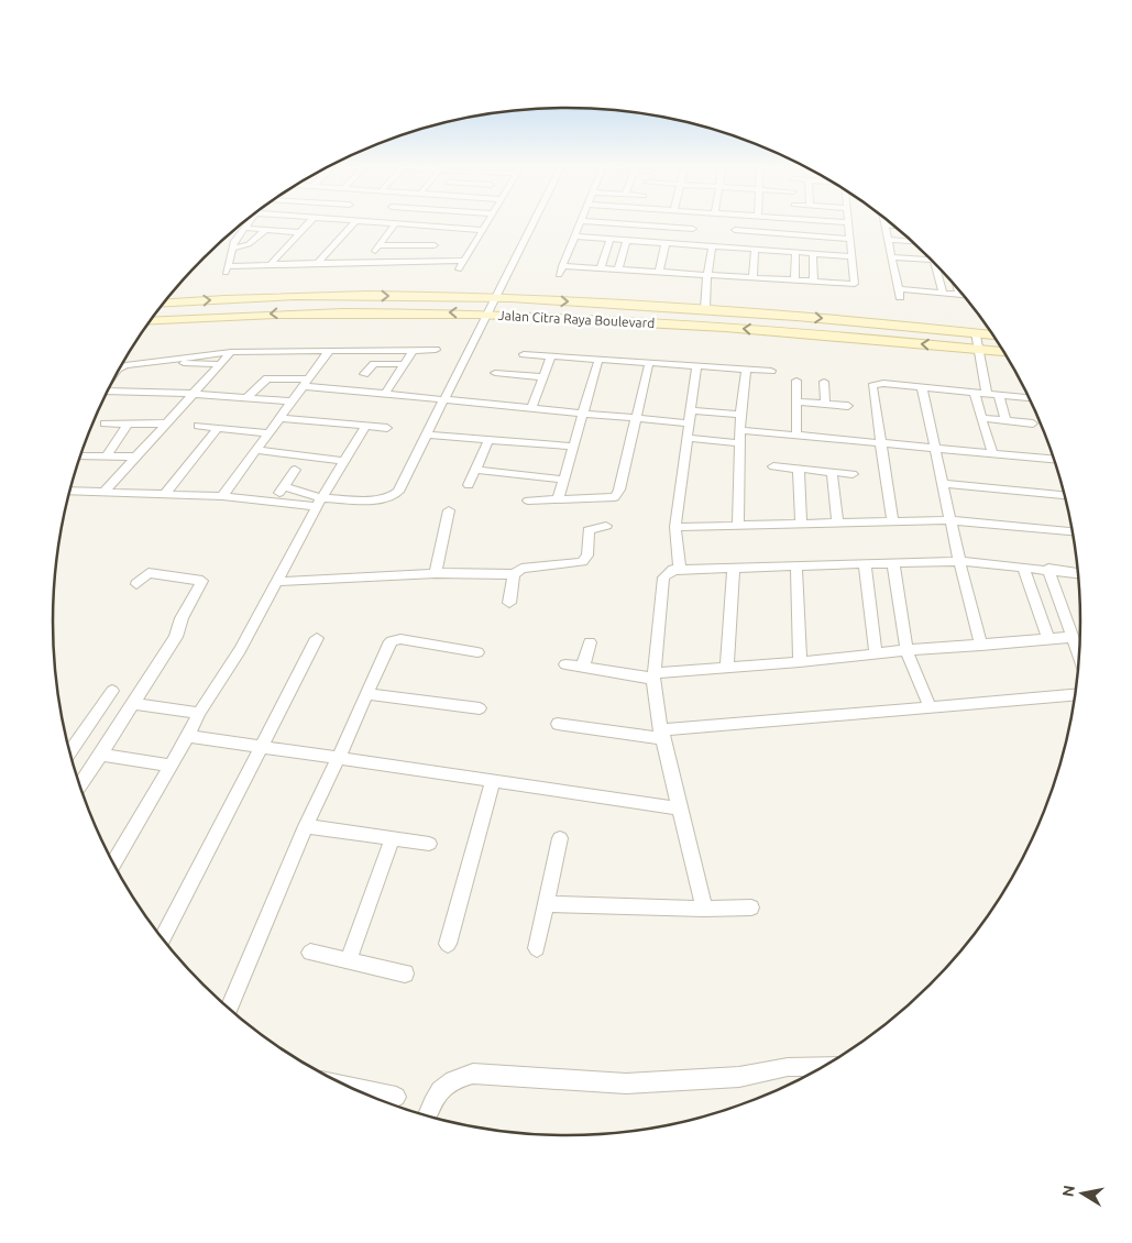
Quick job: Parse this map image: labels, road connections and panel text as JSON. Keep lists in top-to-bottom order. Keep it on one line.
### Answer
{"streets":{"main road":["Jalan Citra Raya Boulevard"]},"north":"left"}
